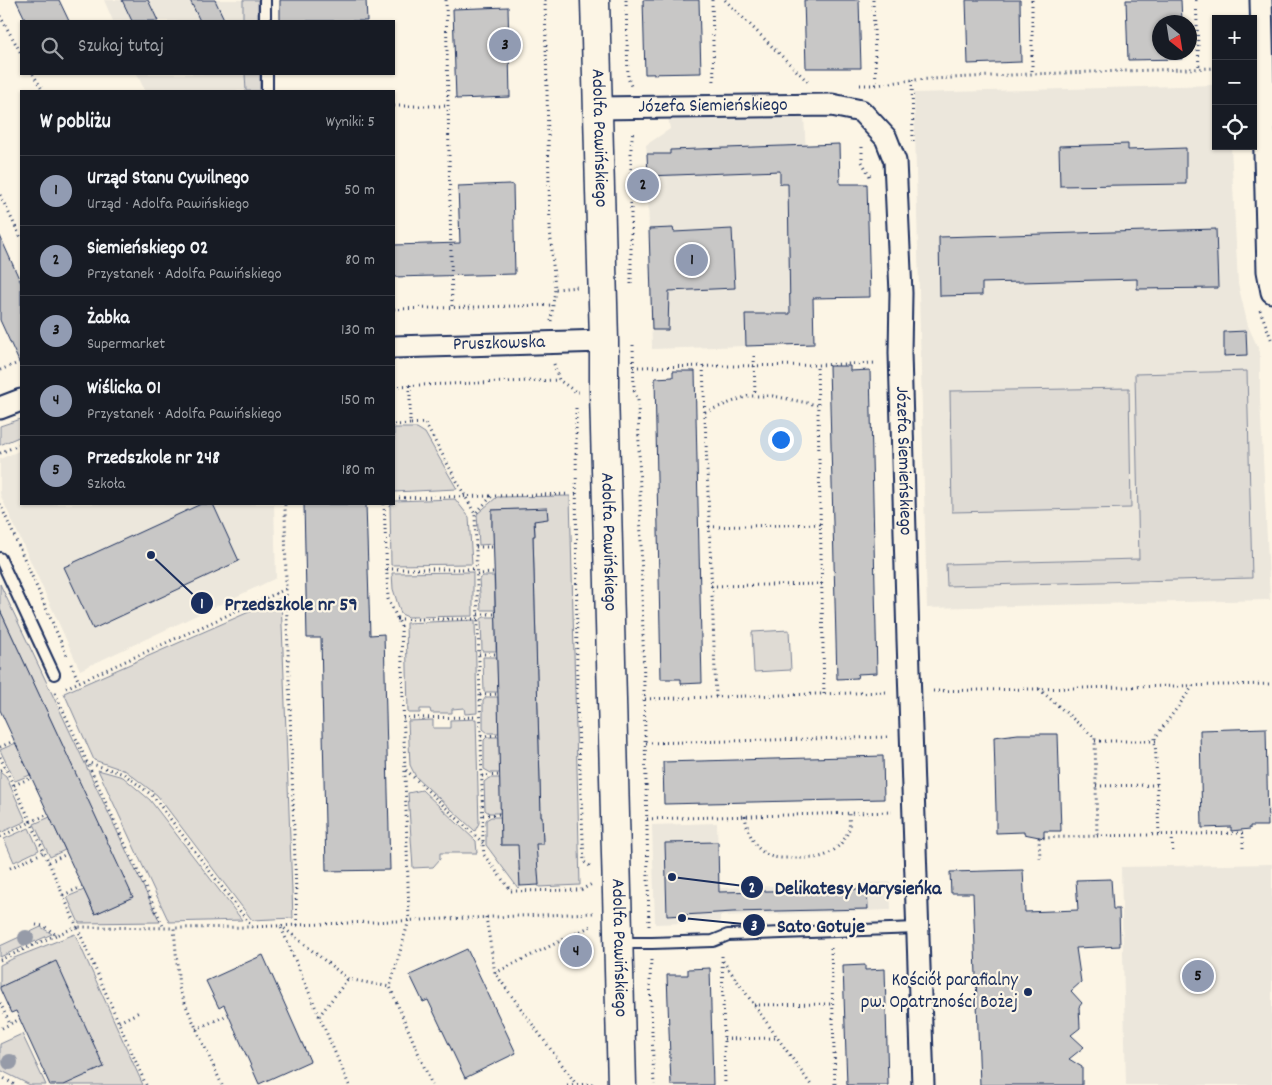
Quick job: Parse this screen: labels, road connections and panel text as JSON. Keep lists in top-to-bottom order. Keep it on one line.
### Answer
{"streets":{"street":["Józefa Siemieńskiego","Adolfa Pawińskiego","Pruszkowska"]},"crossings":[["Józefa Siemieńskiego","Adolfa Pawińskiego"],["Adolfa Pawińskiego","Pruszkowska"]],"places":["Przedszkole nr 59","Delikatesy Marysieńka","Sato Gotuje","Kościół parafialny pw. Opatrzności Bożej"],"north":"bottom right","page":{"map_buttons":["+","−"],"search":"Szukaj tutaj","pins":["3","2","1","4","5"],"heading":["W pobliżu","Wyniki: 5"],"list":[{"mark":"1","name":"Urząd Stanu Cywilnego","note":"Urząd · Adolfa Pawińskiego","value":"50 m"},{"mark":"2","name":"Siemieńskiego 02","note":"Przystanek · Adolfa Pawińskiego","value":"80 m"},{"mark":"3","name":"Żabka","note":"Supermarket","value":"130 m"},{"mark":"4","name":"Wiślicka 01","note":"Przystanek · Adolfa Pawińskiego","value":"150 m"},{"mark":"5","name":"Przedszkole nr 248","note":"Szkoła","value":"180 m"}]}}
